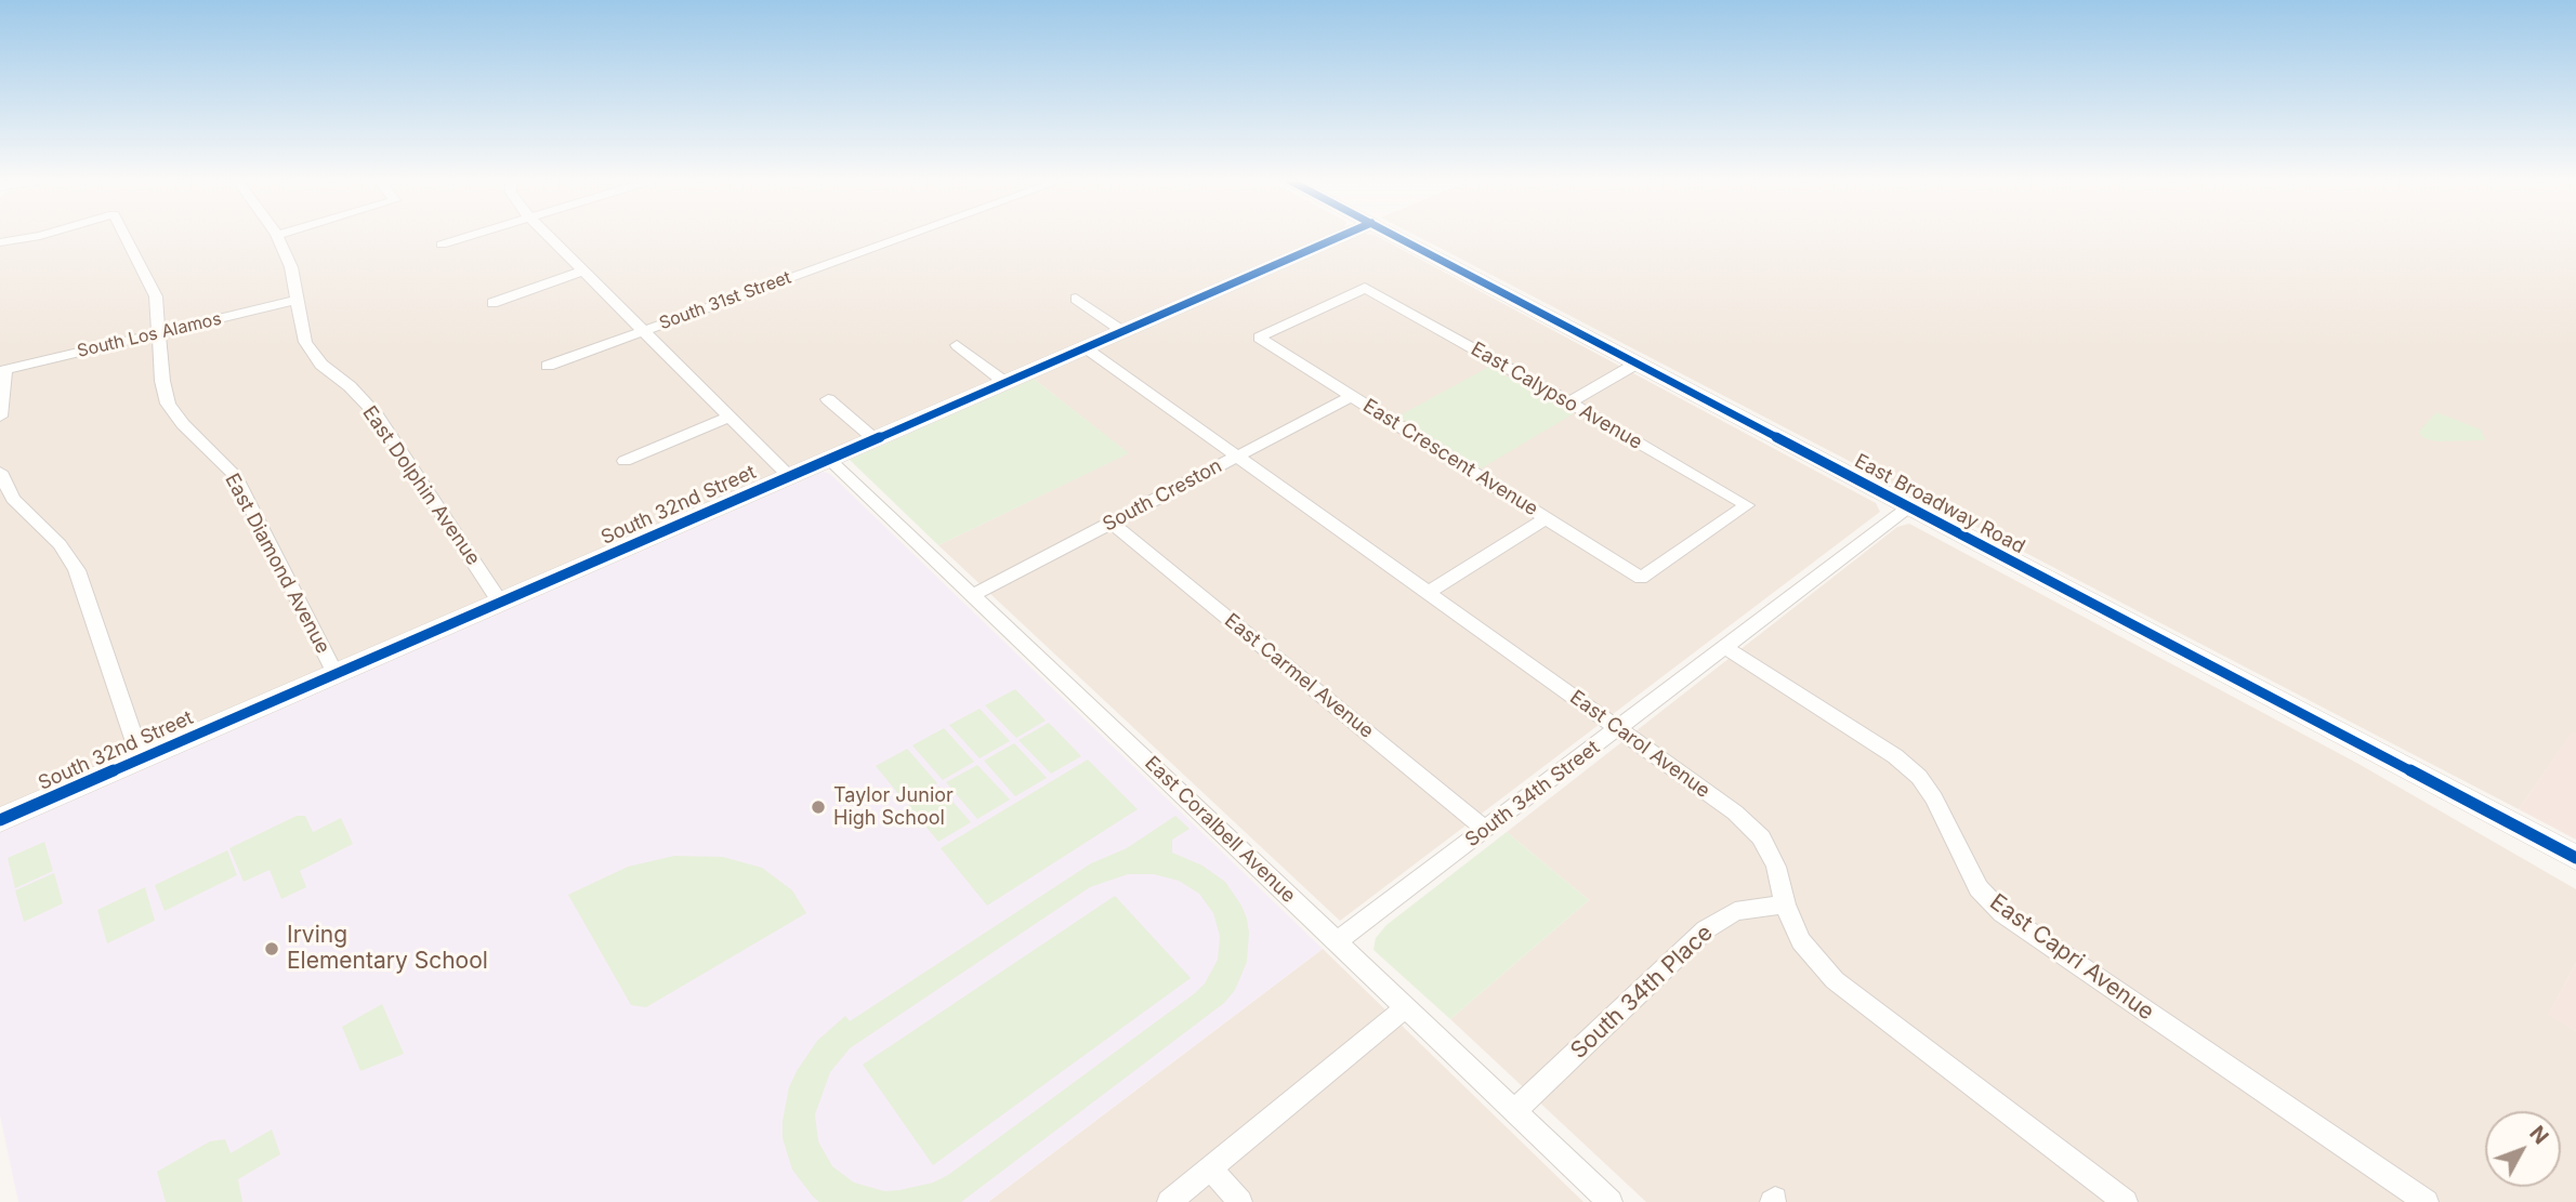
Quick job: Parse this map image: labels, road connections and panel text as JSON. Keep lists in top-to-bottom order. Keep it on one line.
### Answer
{"streets":{"main road":["East Broadway Road","South 32nd Street"],"street":["South 31st Street","South Los Alamos","East Calypso Avenue","East Crescent Avenue","East Dolphin Avenue","South Creston","East Diamond Avenue","East Carmel Avenue","East Carol Avenue","South 34th Street","East Coralbell Avenue","East Capri Avenue","South 34th Place"]},"crossings":[["South Los Alamos","East Dolphin Avenue"],["South Los Alamos","East Diamond Avenue"],["East Calypso Avenue","East Crescent Avenue"],["East Crescent Avenue","South Creston"],["East Dolphin Avenue","South 32nd Street"],["South Creston","East Carmel Avenue"],["South Creston","East Carol Avenue"],["South Creston","East Coralbell Avenue"],["East Broadway Road","South 34th Street"],["South 32nd Street","East Diamond Avenue"],["South 32nd Street","East Carol Avenue"],["South 32nd Street","East Coralbell Avenue"],["East Carmel Avenue","South 34th Street"],["East Carol Avenue","South 34th Street"],["East Carol Avenue","South 34th Place"],["South 34th Street","East Coralbell Avenue"],["South 34th Street","East Capri Avenue"],["East Coralbell Avenue","South 34th Place"]],"places":["Taylor Junior High School","Irving Elementary School"],"north":"top right"}
